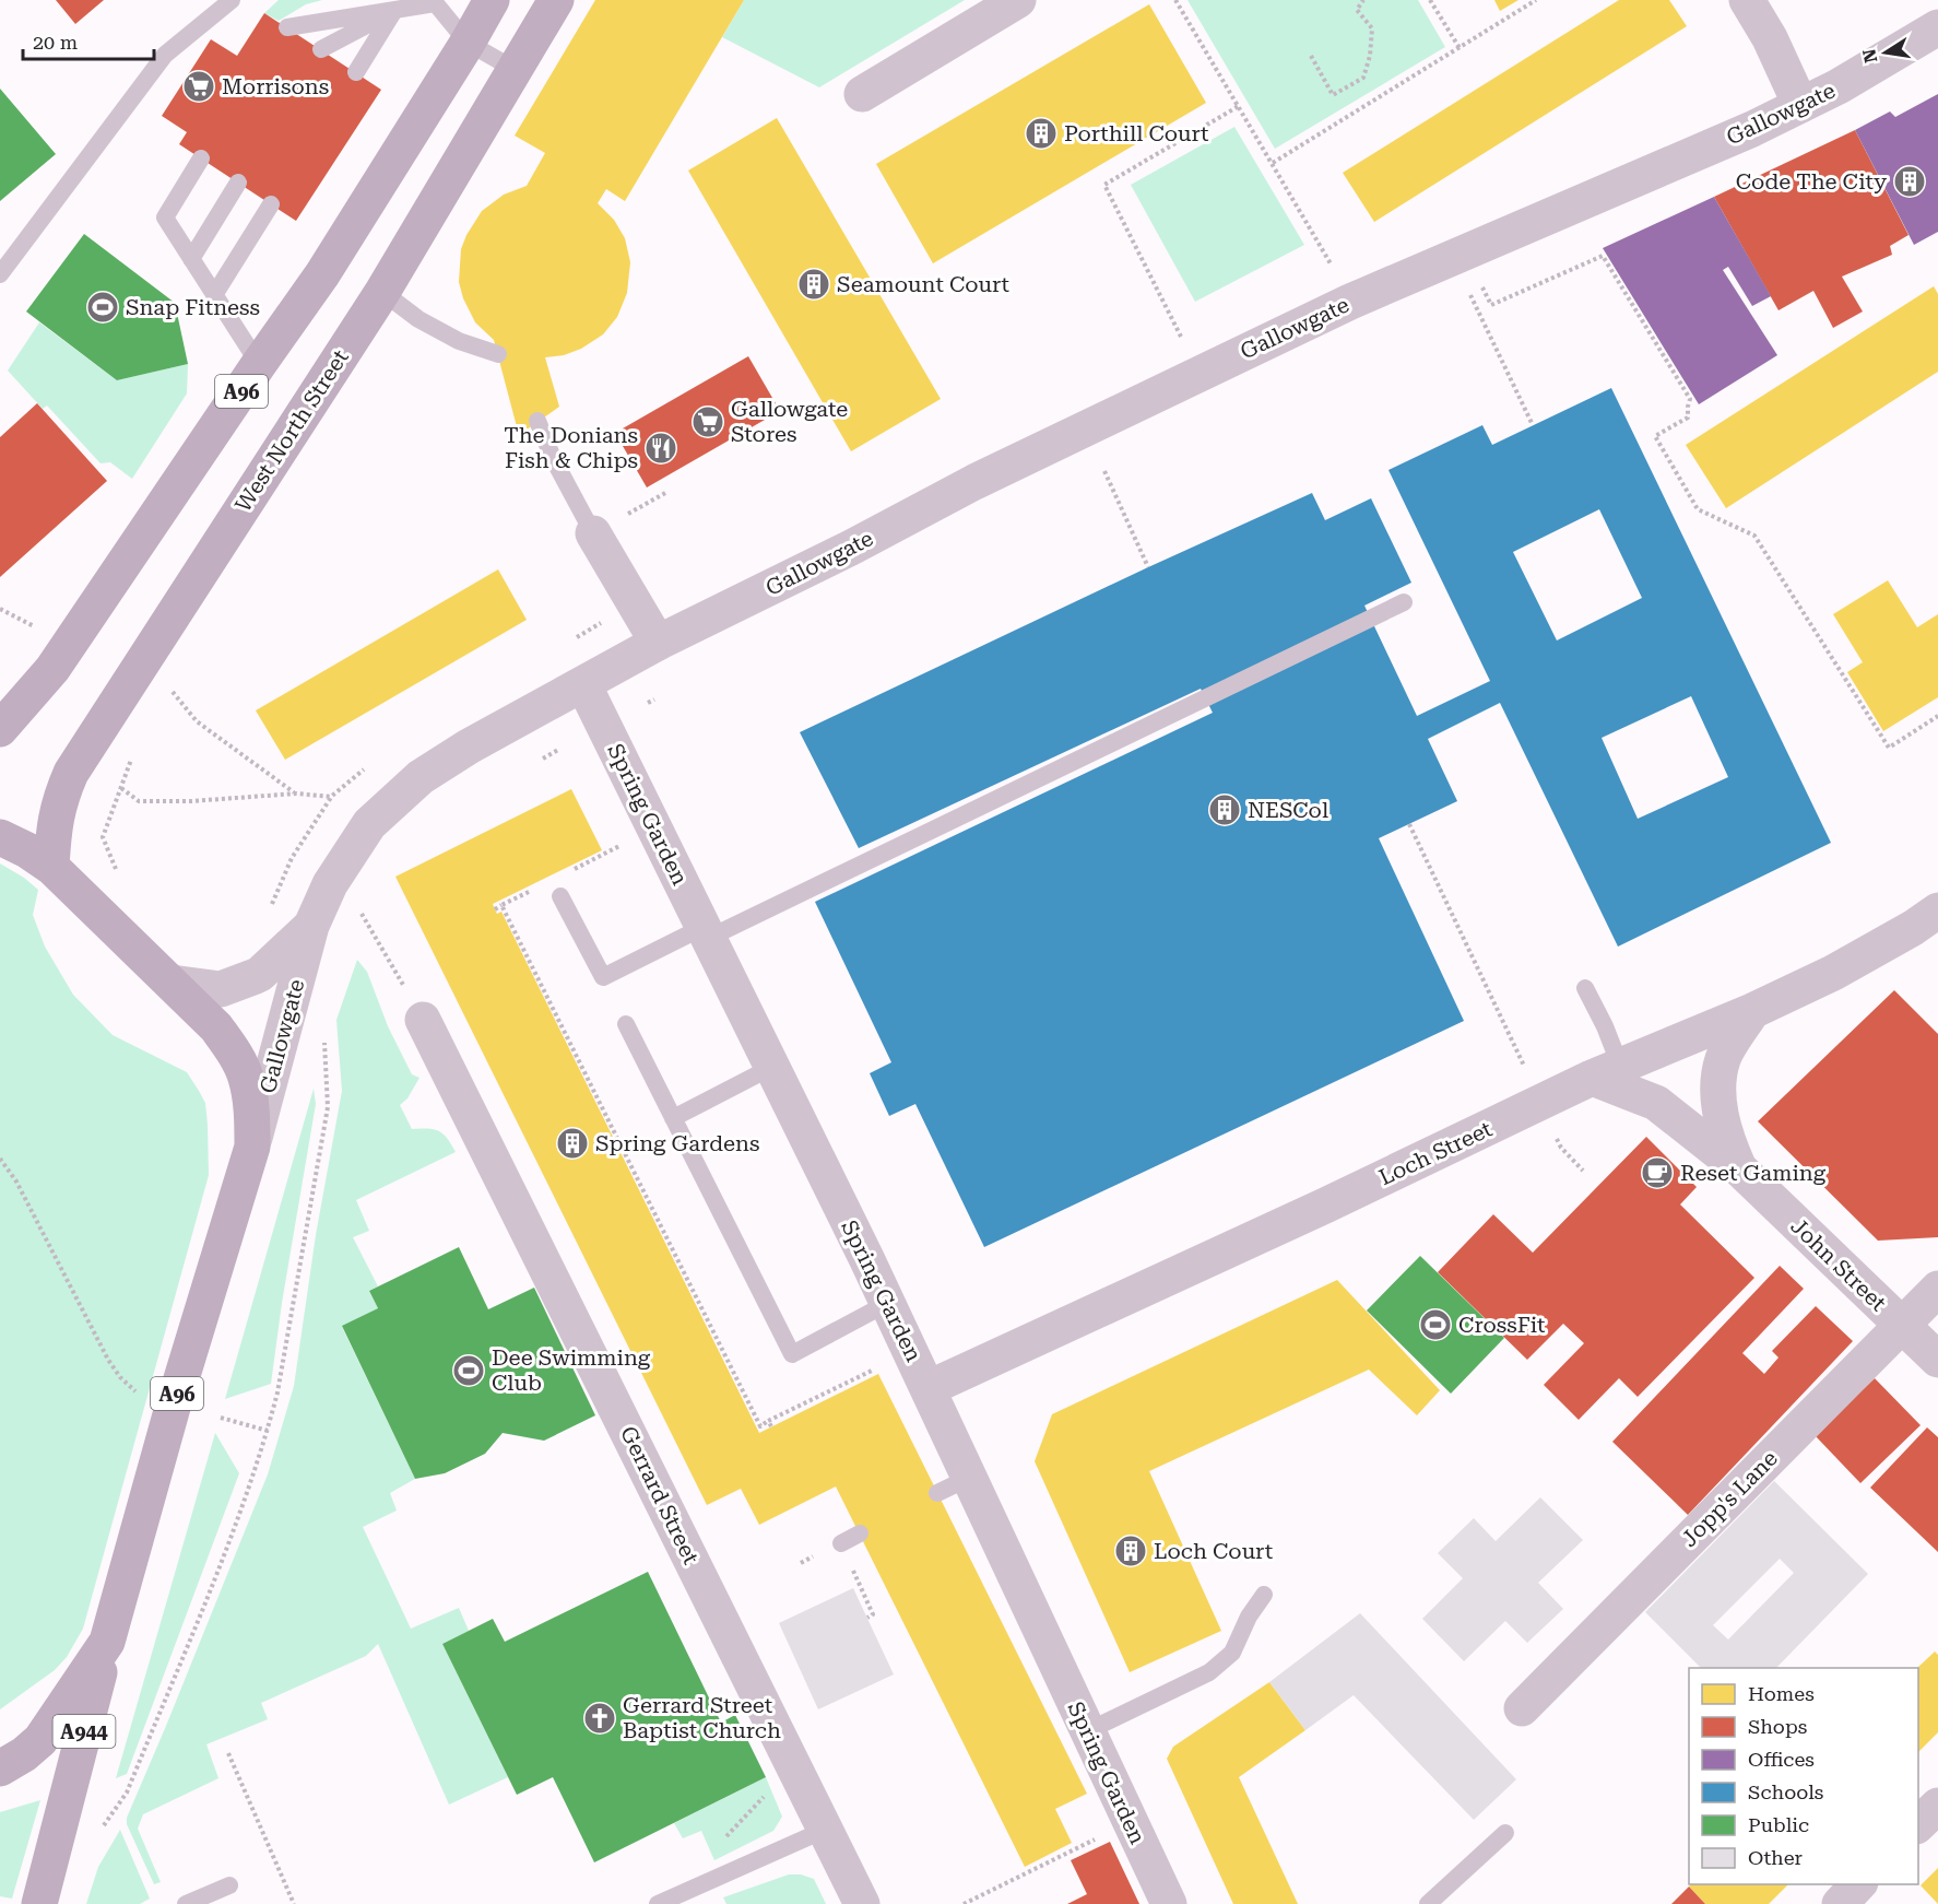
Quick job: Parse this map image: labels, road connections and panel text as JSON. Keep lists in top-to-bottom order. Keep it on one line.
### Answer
{"streets":{"main road":["A96","West North Street","A944"],"street":["Gallowgate","Spring Garden","Loch Street","John Street","Gerrard Street","Jopp's Lane"]},"crossings":[["Gallowgate","A96"],["Gallowgate","Spring Garden"],["A96","West North Street"],["A96","A944"],["Spring Garden","Loch Street"],["Loch Street","John Street"],["John Street","Jopp's Lane"]],"places":{"supermarket":["Morrisons","Gallowgate Stores"],"building":["Porthill Court","Code The City","Seamount Court","NESCol","Spring Gardens","Loch Court"],"sports":["Snap Fitness","CrossFit","Dee Swimming Club"],"restaurant":["The Donians Fish & Chips"],"cafe":["Reset Gaming"],"church":["Gerrard Street Baptist Church"]},"legend":["Homes","Shops","Offices","Schools","Public","Other"],"scale_bar":"20 m","north":"left"}
